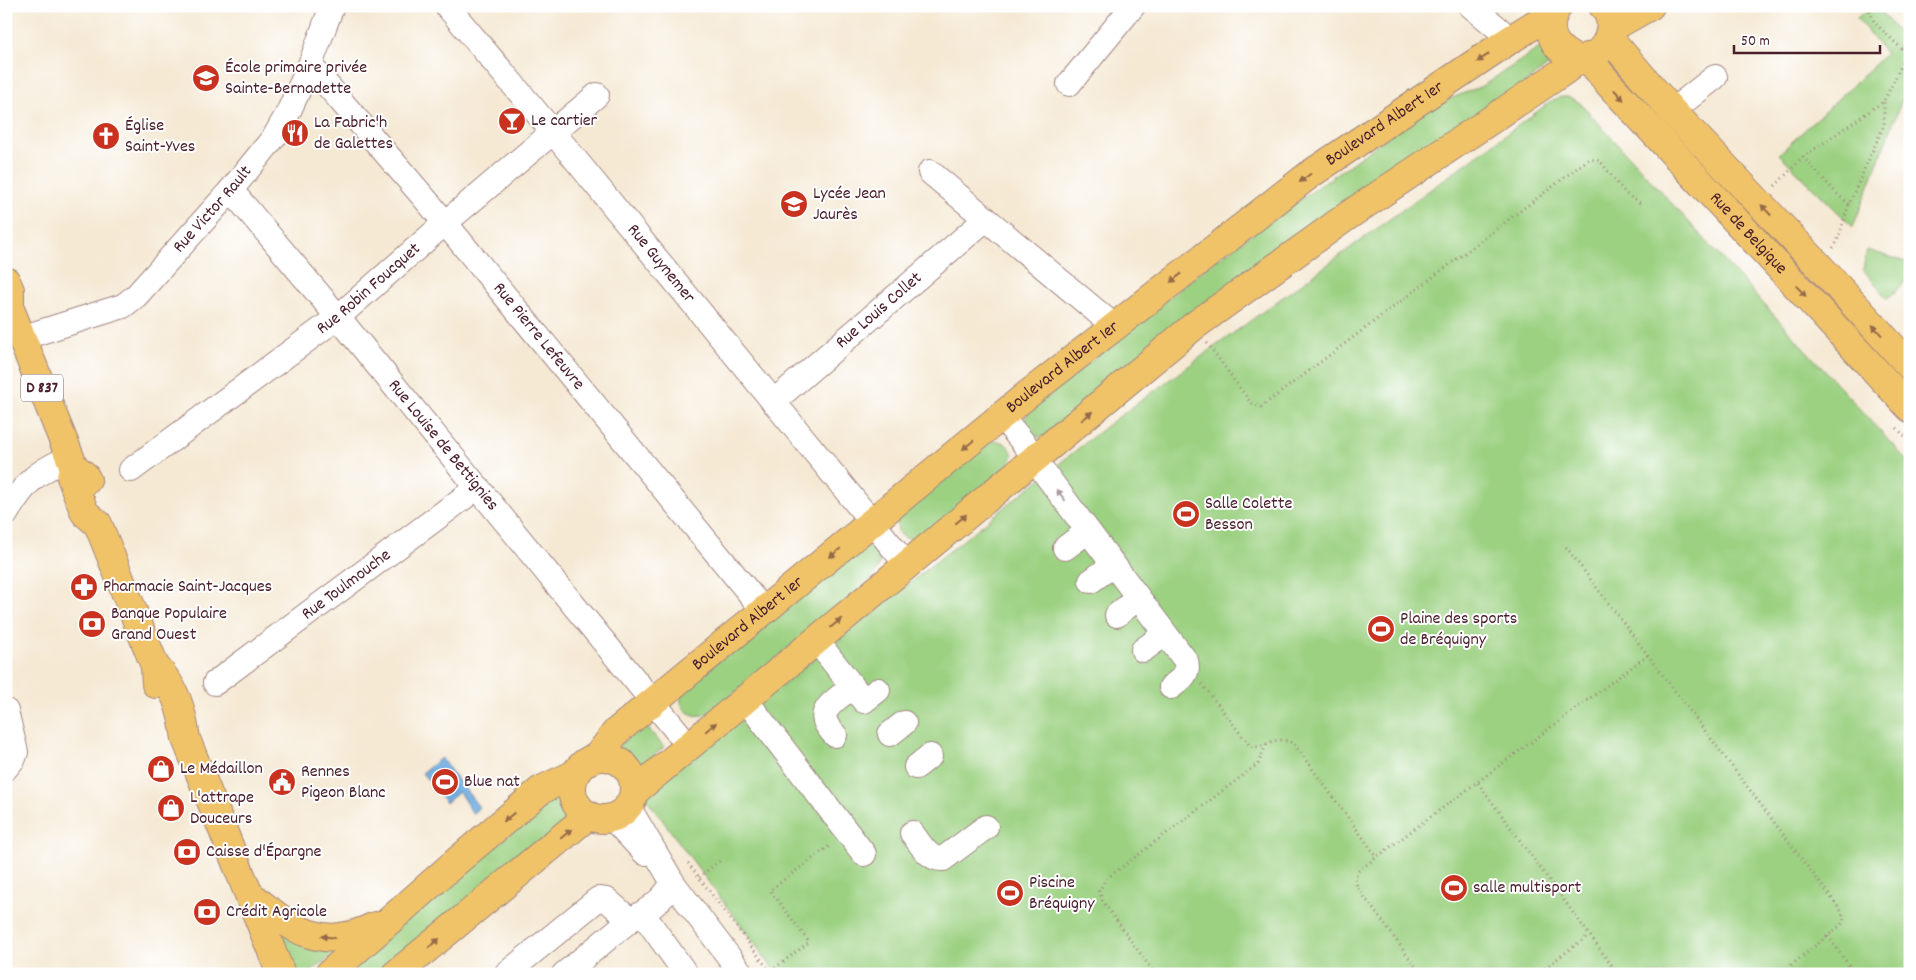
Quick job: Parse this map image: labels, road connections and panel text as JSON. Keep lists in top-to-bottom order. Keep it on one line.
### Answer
{"streets":{"main road":["Boulevard Albert 1er","Rue de Belgique","D 837"],"street":["Rue Victor Rault","Rue Guynemer","Rue Robin Foucquet","Rue Louis Collet","Rue Pierre Lefeuvre","Rue Louise de Bettignies","Rue Toulmouche"]},"crossings":[["Boulevard Albert 1er","Rue de Belgique"],["Boulevard Albert 1er","Rue Guynemer"],["Boulevard Albert 1er","Rue Pierre Lefeuvre"],["Boulevard Albert 1er","Rue Louise de Bettignies"],["Rue Victor Rault","Rue Pierre Lefeuvre"],["Rue Victor Rault","D 837"],["Rue Victor Rault","Rue Louise de Bettignies"],["Rue Guynemer","Rue Robin Foucquet"],["Rue Guynemer","Rue Louis Collet"],["Rue Robin Foucquet","Rue Pierre Lefeuvre"],["Rue Robin Foucquet","Rue Louise de Bettignies"],["Rue Louise de Bettignies","Rue Toulmouche"]],"places":{"school or university":["École primaire privée Sainte-Bernadette","Lycée Jean Jaurès"],"bar":["Le cartier"],"restaurant":["La Fabric'h de Galettes"],"church":["Église Saint-Yves"],"sports":["Salle Colette Besson","Plaine des sports de Bréquigny","Blue nat","salle multisport","Piscine Bréquigny"],"pharmacy":["Pharmacie Saint-Jacques"],"bank":["Banque Populaire Grand Ouest","Caisse d'Épargne","Crédit Agricole"],"shop":["Le Médaillon","L'attrape Douceurs"],"public building":["Rennes Pigeon Blanc"]},"scale_bar":"50 m"}
